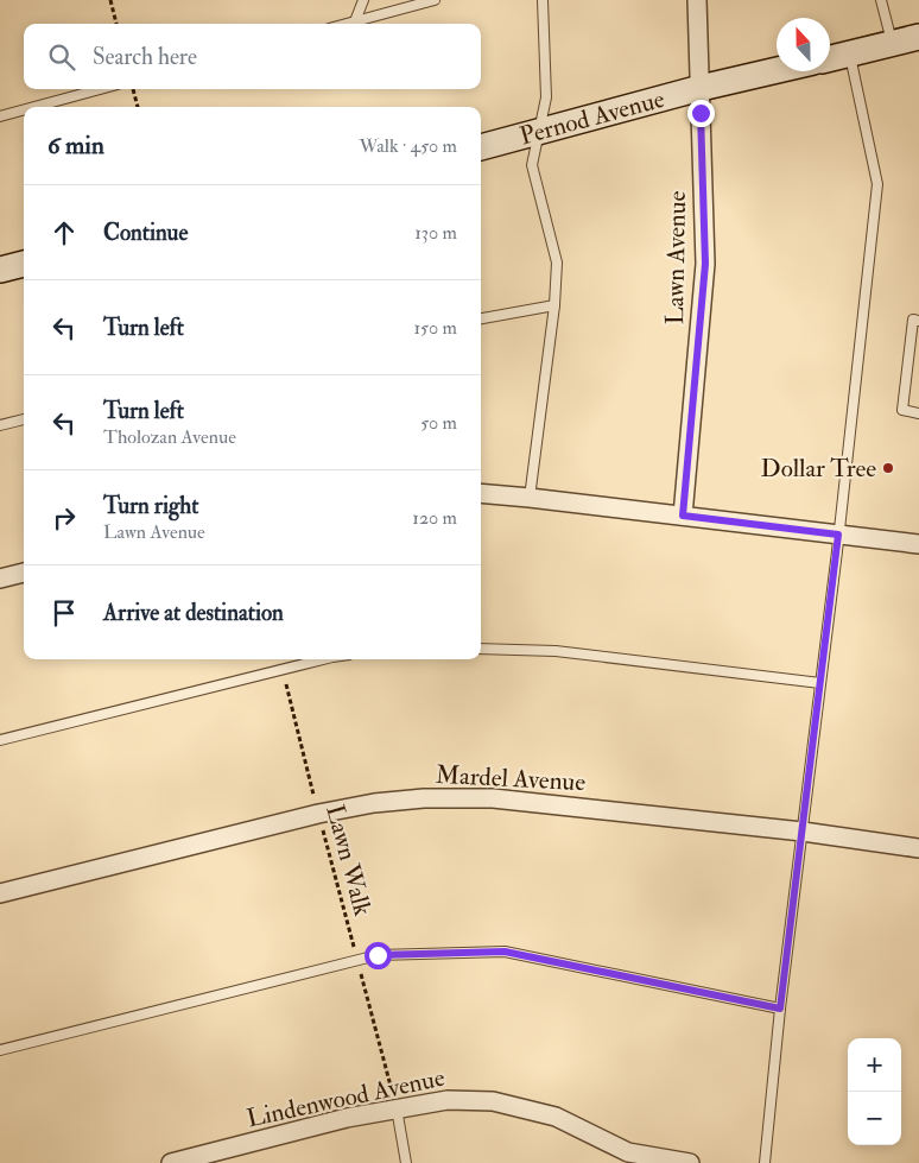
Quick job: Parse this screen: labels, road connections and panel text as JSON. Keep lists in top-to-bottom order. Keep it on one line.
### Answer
{"streets":{"street":["Pernod Avenue","Lawn Avenue","Mardel Avenue","Lindenwood Avenue"],"path":["Lawn Walk"]},"crossings":[["Pernod Avenue","Lawn Avenue"],["Mardel Avenue","Lawn Walk"],["Lawn Walk","Lindenwood Avenue"]],"places":["Dollar Tree"],"north":"top","page":{"search":"Search here","heading":["6 min","Walk · 450 m"],"list":[["Continue","130 m"],["Turn left","150 m"],["Turn left","Tholozan Avenue","50 m"],["Turn right","Lawn Avenue","120 m"],"Arrive at destination"],"map_buttons":["+","−"]}}
